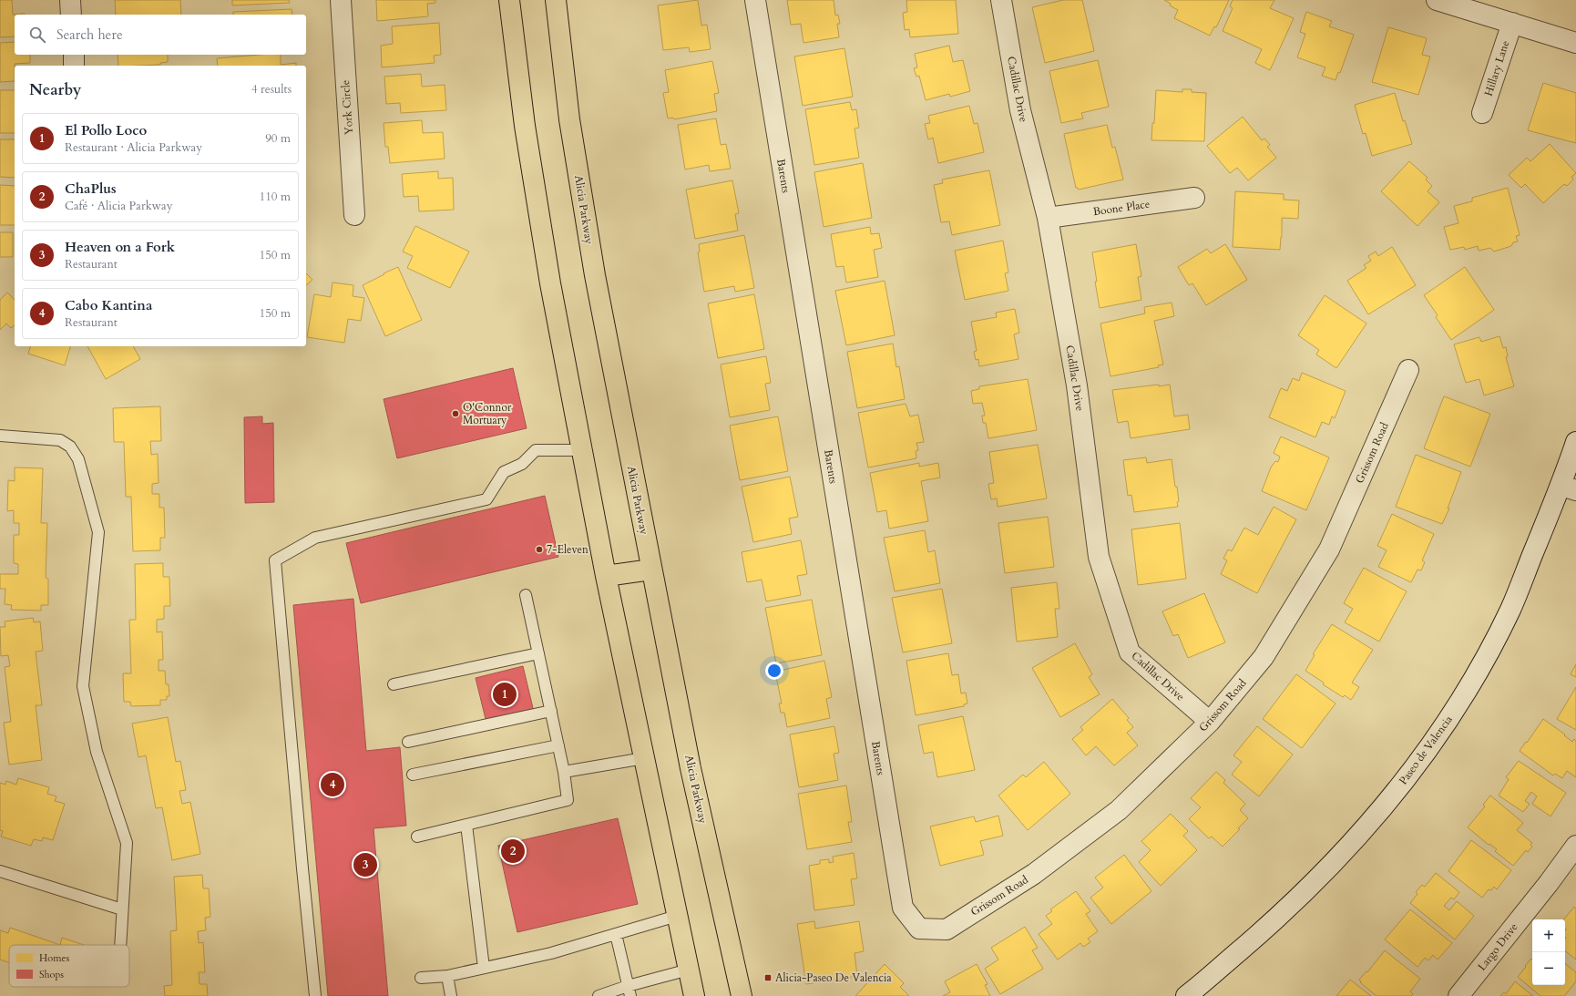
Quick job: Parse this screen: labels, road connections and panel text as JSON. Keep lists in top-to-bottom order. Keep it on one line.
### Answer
{"streets":{"main road":["Alicia Parkway"],"street":["Hillary Lane","Cadillac Drive","York Circle","Barents","Boone Place","Grissom Road","Paseo de Valencia","Largo Drive"]},"crossings":[["Cadillac Drive","Boone Place"],["Cadillac Drive","Grissom Road"],["Barents","Grissom Road"]],"places":{"other":["O'Connor Mortuary","7-Eleven"],"transit":["Alicia-Paseo De Valencia"]},"legend":["Homes","Shops"],"page":{"search":"Search here","heading":["Nearby","4 results"],"list":[{"mark":"1","name":"El Pollo Loco","note":"Restaurant · Alicia Parkway","value":"90 m"},{"mark":"2","name":"ChaPlus","note":"Café · Alicia Parkway","value":"110 m"},{"mark":"3","name":"Heaven on a Fork","note":"Restaurant","value":"150 m"},{"mark":"4","name":"Cabo Kantina","note":"Restaurant","value":"150 m"}],"pins":["1","4","2","3"],"map_buttons":["+","−"]}}
